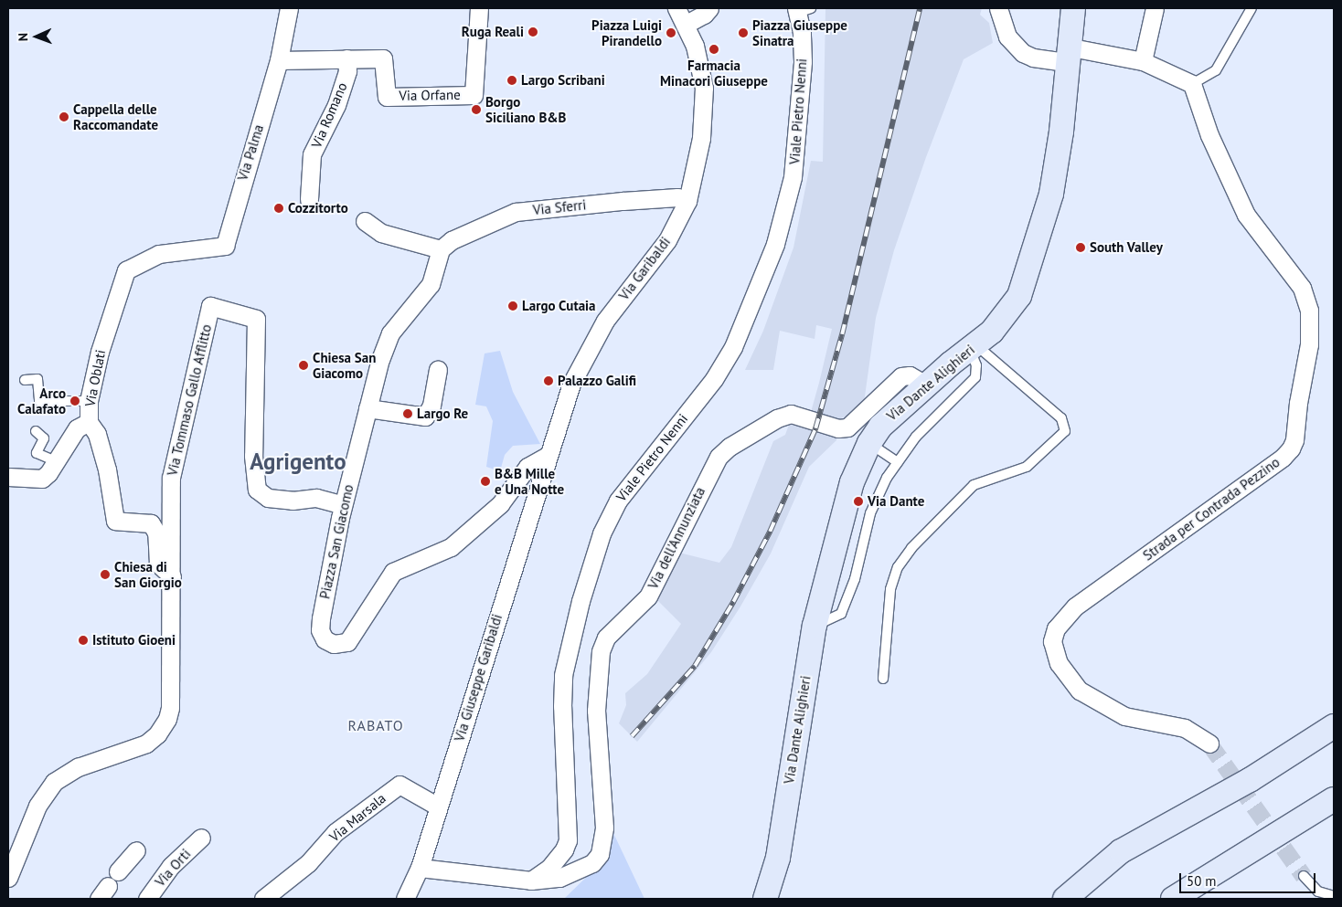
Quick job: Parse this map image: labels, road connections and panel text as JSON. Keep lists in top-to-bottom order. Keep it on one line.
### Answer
{"streets":{"street":["Via Orfane","Viale Pietro Nenni","Via Romano","Via Palma","Via Sferri","Via Garibaldi","Via Oblati","Via Dante Alighieri","Via Tommaso Gallo Afflitto","Strada per Contrada Pezzino","Via dell'Annunziata","Piazza San Giacomo","Via Giuseppe Garibaldi","Via Marsala","Via Orti"]},"crossings":[["Via Orfane","Via Romano"],["Via Orfane","Via Palma"],["Viale Pietro Nenni","Via dell'Annunziata"],["Via Palma","Via Oblati"],["Via Sferri","Via Garibaldi"],["Via Sferri","Piazza San Giacomo"],["Via Garibaldi","Piazza San Giacomo"],["Via Garibaldi","Via Giuseppe Garibaldi"],["Via Oblati","Via Tommaso Gallo Afflitto"],["Via Dante Alighieri","Via dell'Annunziata"],["Via Tommaso Gallo Afflitto","Piazza San Giacomo"],["Piazza San Giacomo","Via Giuseppe Garibaldi"],["Via Giuseppe Garibaldi","Via Marsala"]],"districts":["Agrigento","RABATO"],"places":["Ruga Reali","Piazza Luigi Pirandello","Piazza Giuseppe Sinatra","Farmacia Minacori Giuseppe","Largo Scribani","Borgo Siciliano B&B","Cappella delle Raccomandate","Cozzitorto","South Valley","Largo Cutaia","Chiesa San Giacomo","Palazzo Galifi","Arco Calafato","Largo Re","B&B Mille e Una Notte","Via Dante","Chiesa di San Giorgio","Istituto Gioeni"],"scale_bar":"50 m","north":"left"}
